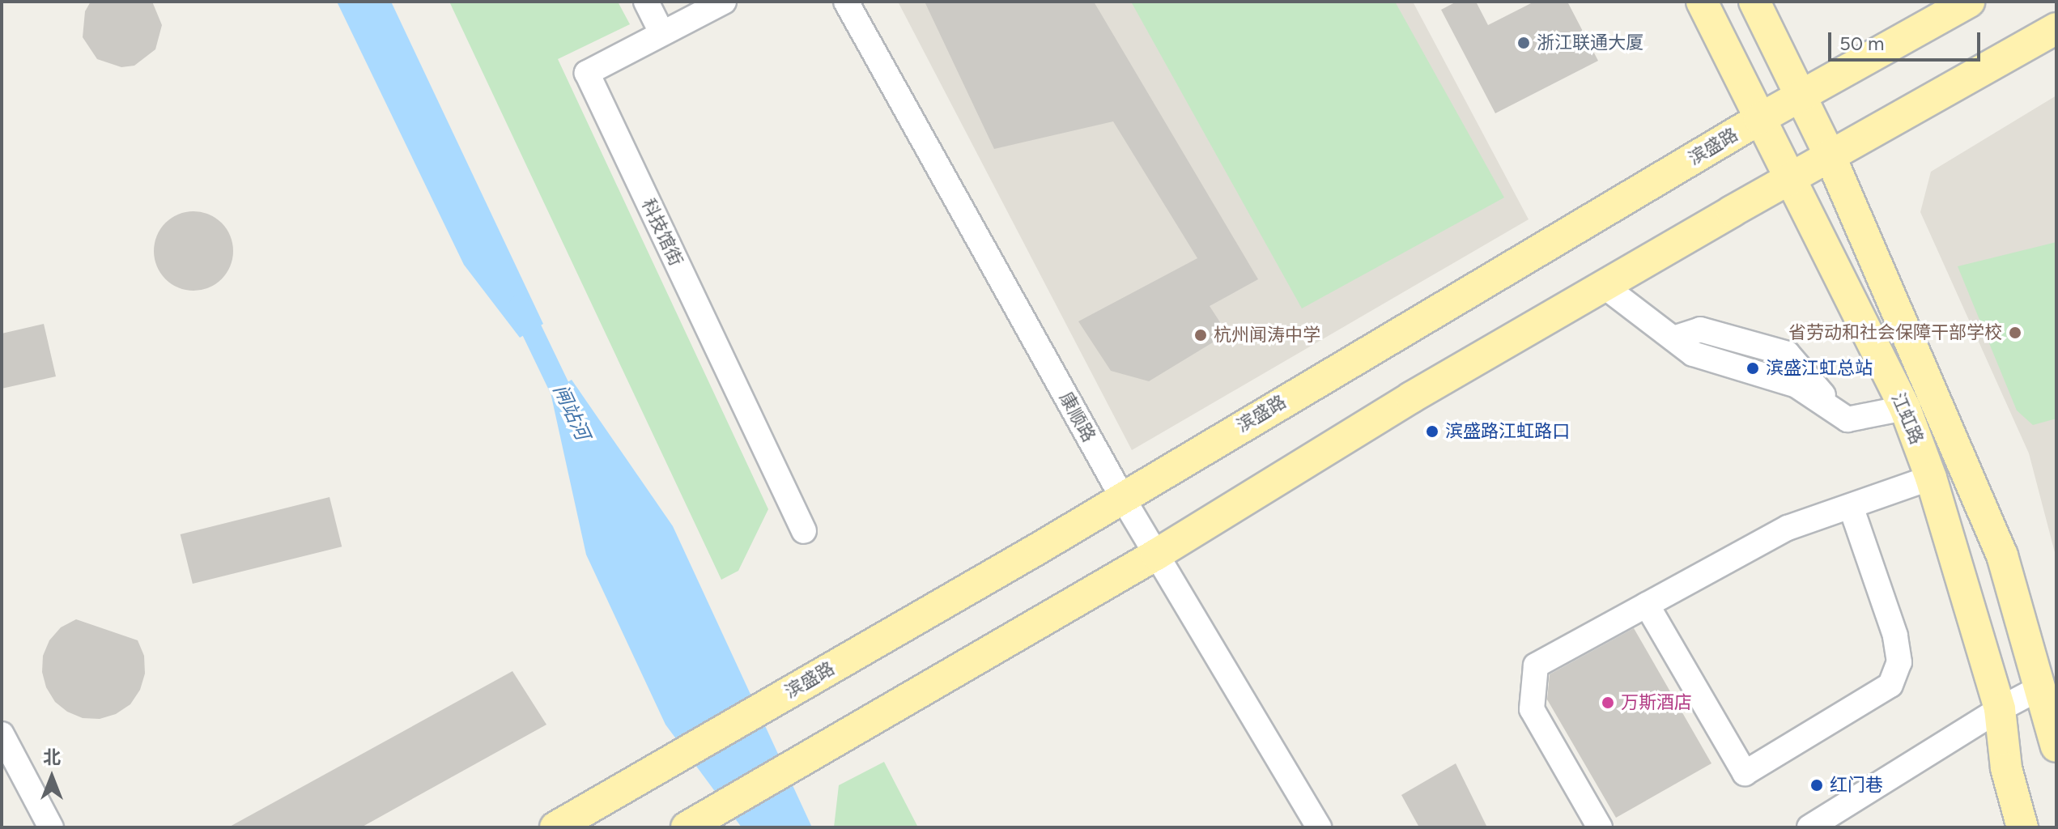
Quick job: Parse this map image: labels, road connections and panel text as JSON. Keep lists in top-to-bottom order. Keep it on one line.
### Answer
{"streets":{"main road":["滨盛路","江虹路"],"street":["科技馆街","康顺路"]},"crossings":[["滨盛路","康顺路"],["滨盛路","江虹路"]],"water":["闸站河"],"places":["浙江联通大厦","省劳动和社会保障干部学校","杭州闻涛中学","滨盛江虹总站","滨盛路江虹路口","万斯酒店","红门巷"],"scale_bar":"50 m","north":"top"}
